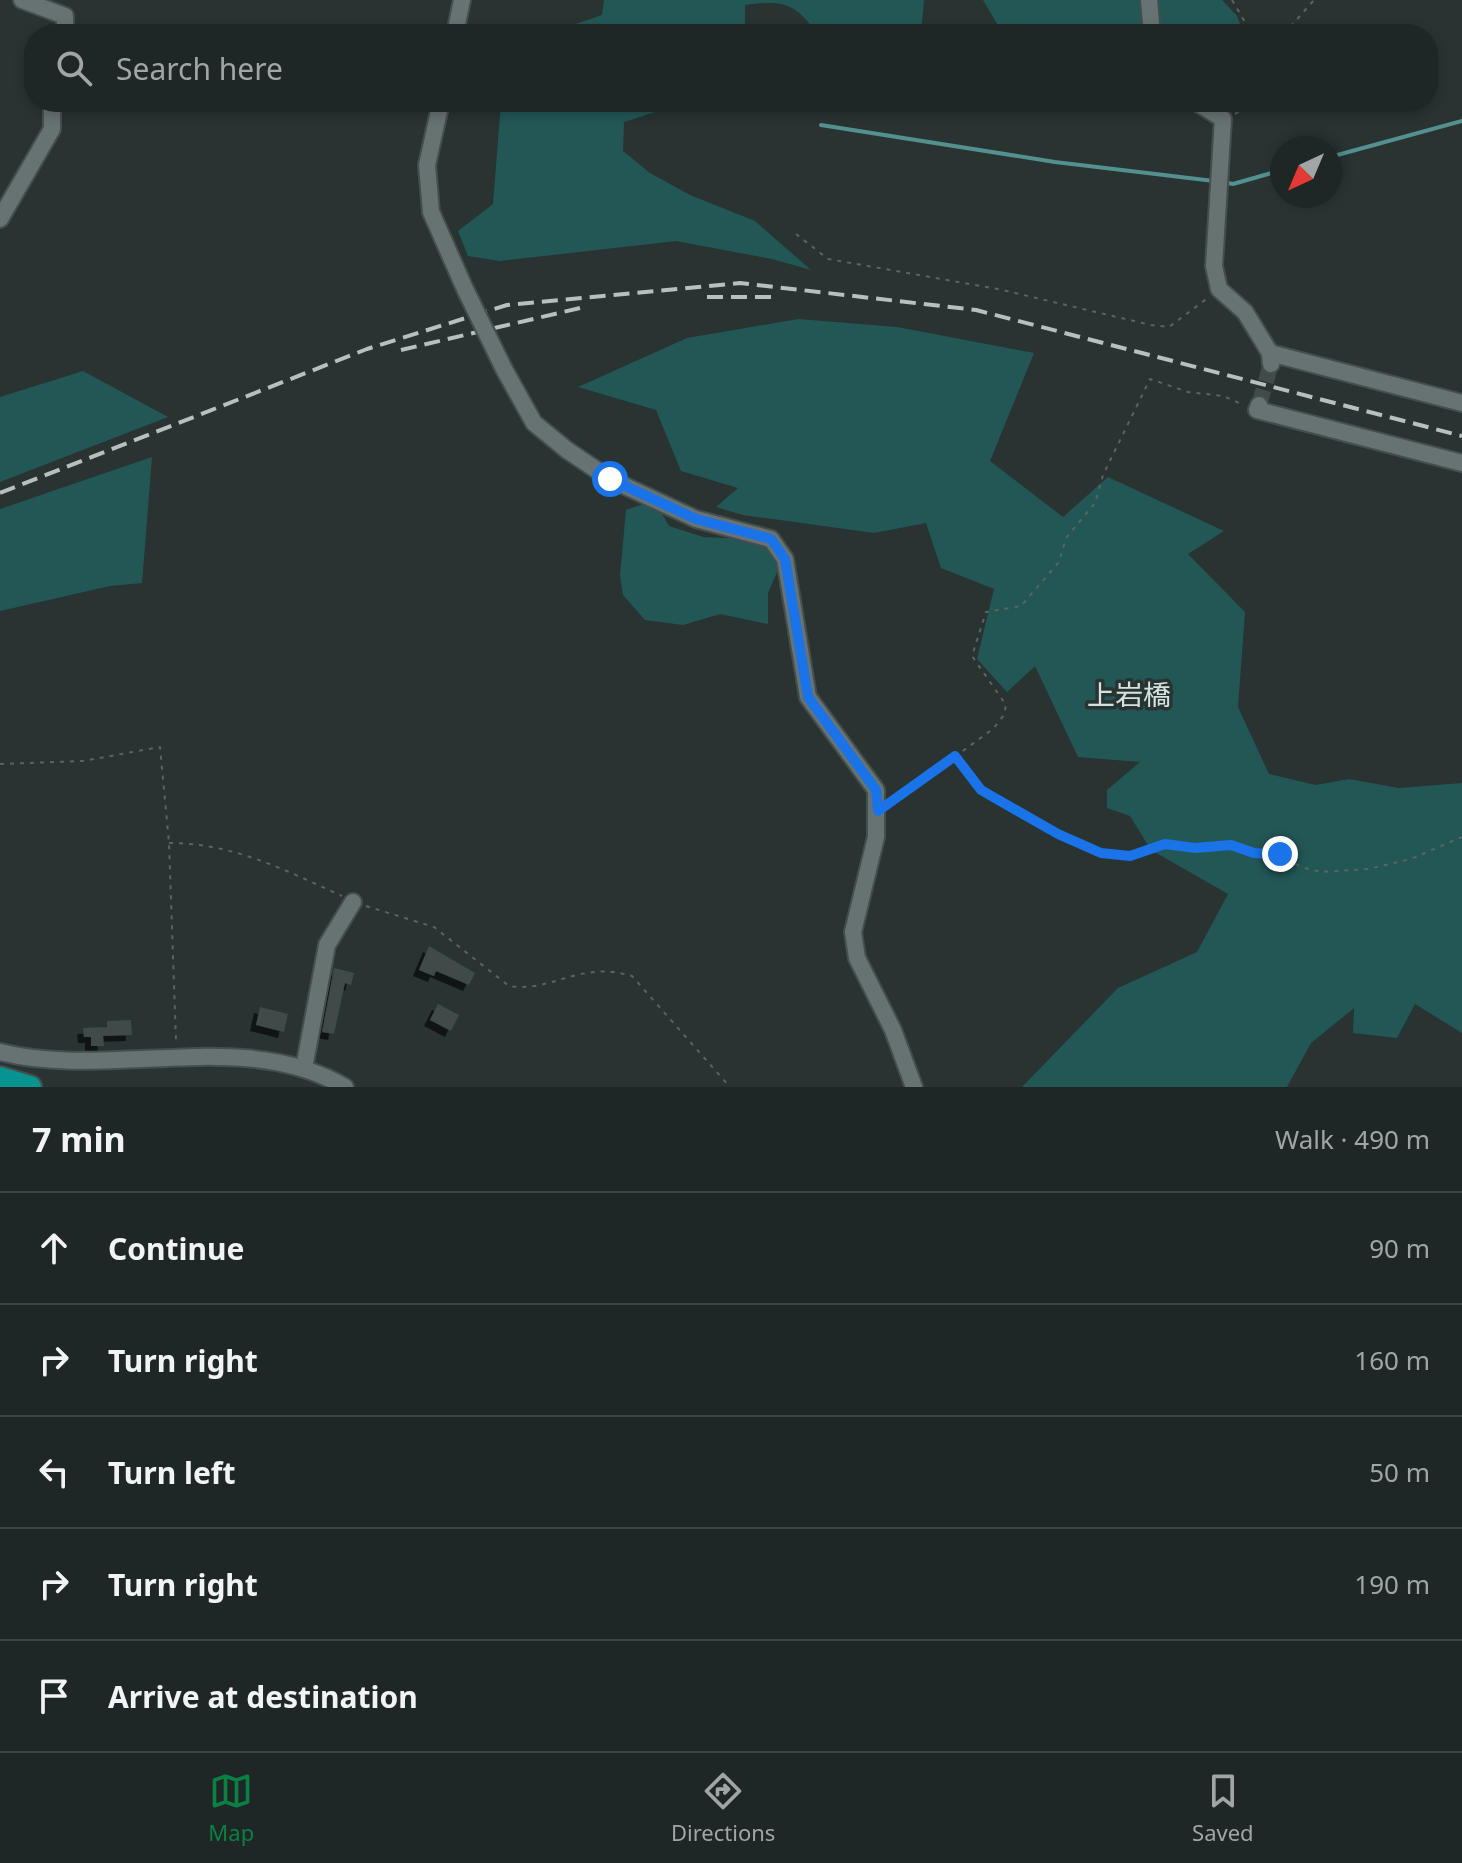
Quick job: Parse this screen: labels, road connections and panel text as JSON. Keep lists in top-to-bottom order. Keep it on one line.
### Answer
{"districts":["上岩橋"],"north":"bottom left","page":{"search":"Search here","heading":["7 min","Walk · 490 m"],"list":[["Continue","90 m"],["Turn right","160 m"],["Turn left","50 m"],["Turn right","190 m"],"Arrive at destination"],"nav":["Map","Directions","Saved"]}}
